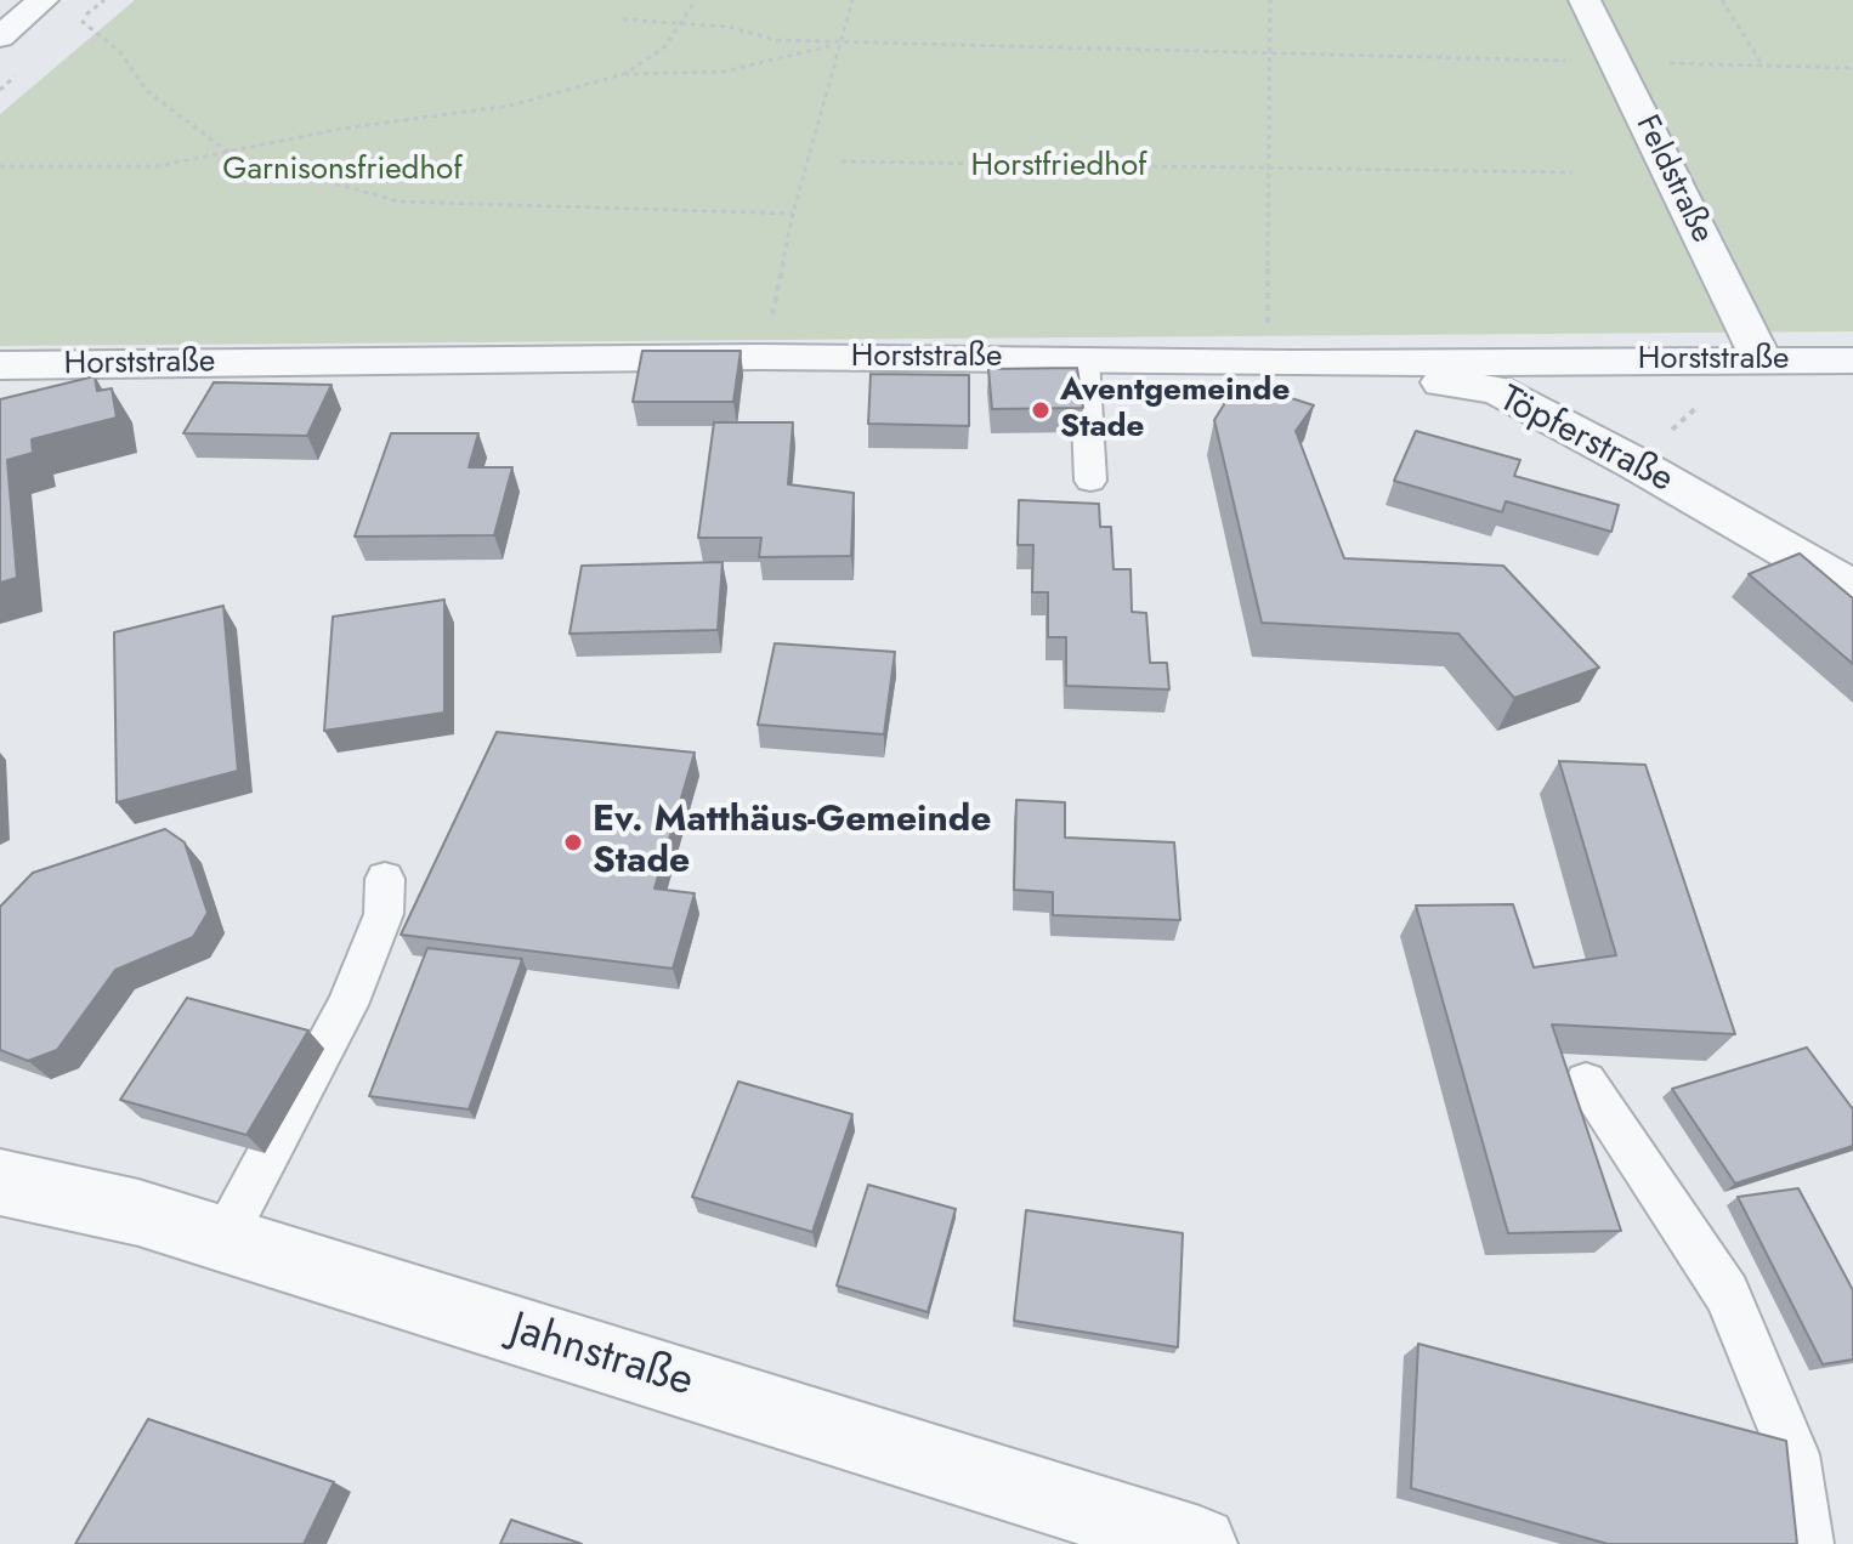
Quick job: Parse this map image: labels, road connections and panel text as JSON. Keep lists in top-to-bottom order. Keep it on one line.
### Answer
{"streets":{"street":["Feldstraße","Horststraße","Töpferstraße","Jahnstraße"]},"crossings":[["Feldstraße","Horststraße"],["Horststraße","Töpferstraße"]],"parks":["Horstfriedhof","Garnisonsfriedhof"],"places":["Aventgemeinde Stade","Ev. Matthäus-Gemeinde Stade"]}
